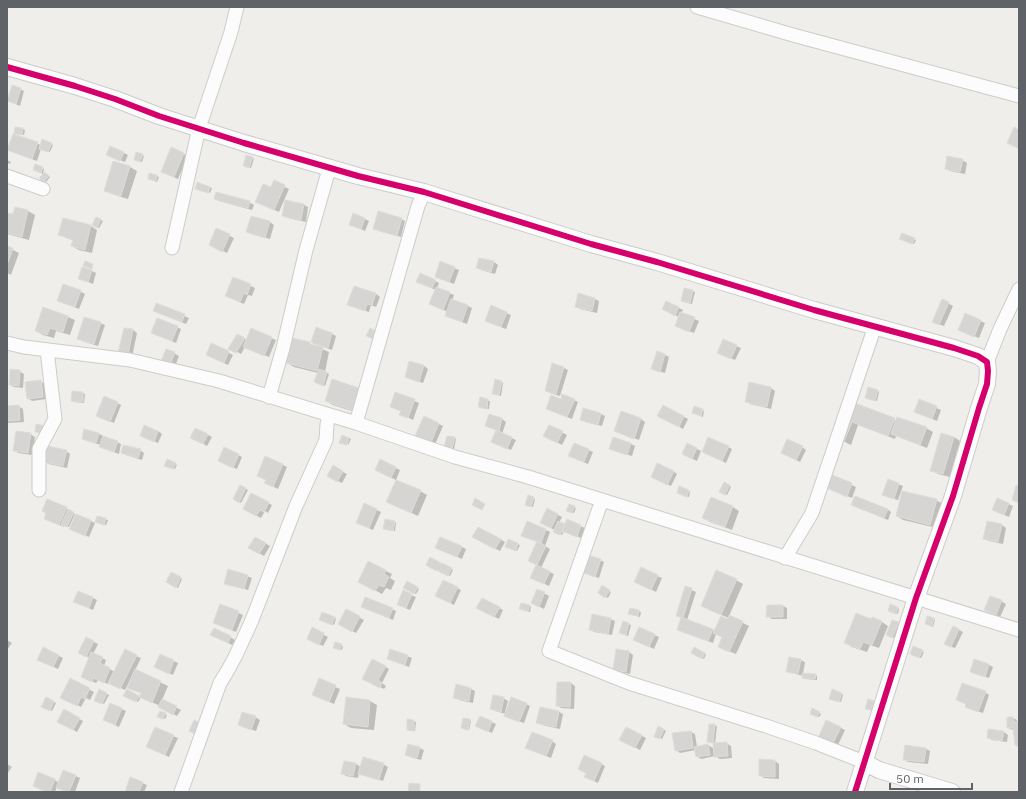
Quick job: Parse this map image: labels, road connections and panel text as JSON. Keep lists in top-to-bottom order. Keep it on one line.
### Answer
{"scale_bar":"50 m"}
